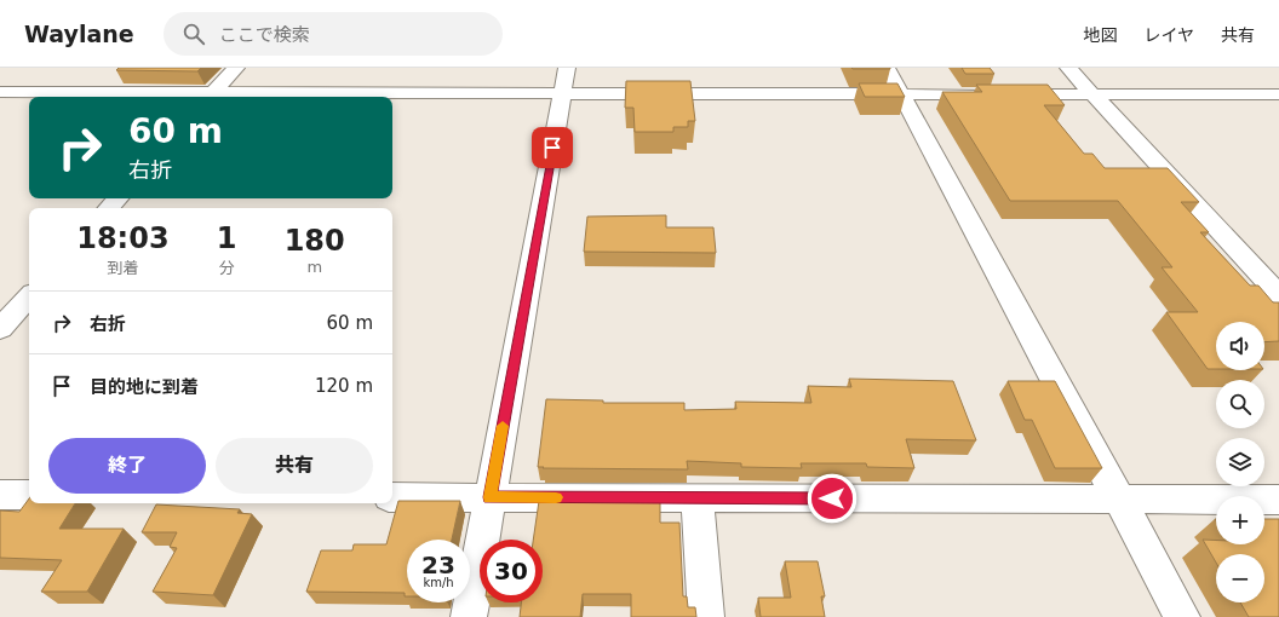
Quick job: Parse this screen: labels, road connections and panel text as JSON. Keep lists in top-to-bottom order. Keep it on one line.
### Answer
{"page":{"header":"Waylane","search":"ここで検索","nav":["地図","レイヤ","共有"],"turn":["60 m","右折"],"eta":["18:03","到着","1","分","180","m"],"list":[{"name":"右折","value":"60 m"},{"name":"目的地に到着","value":"120 m"}],"map_buttons":["+","−"],"buttons":["終了","共有"],"speed":"23 km/h","limit":"30"}}
